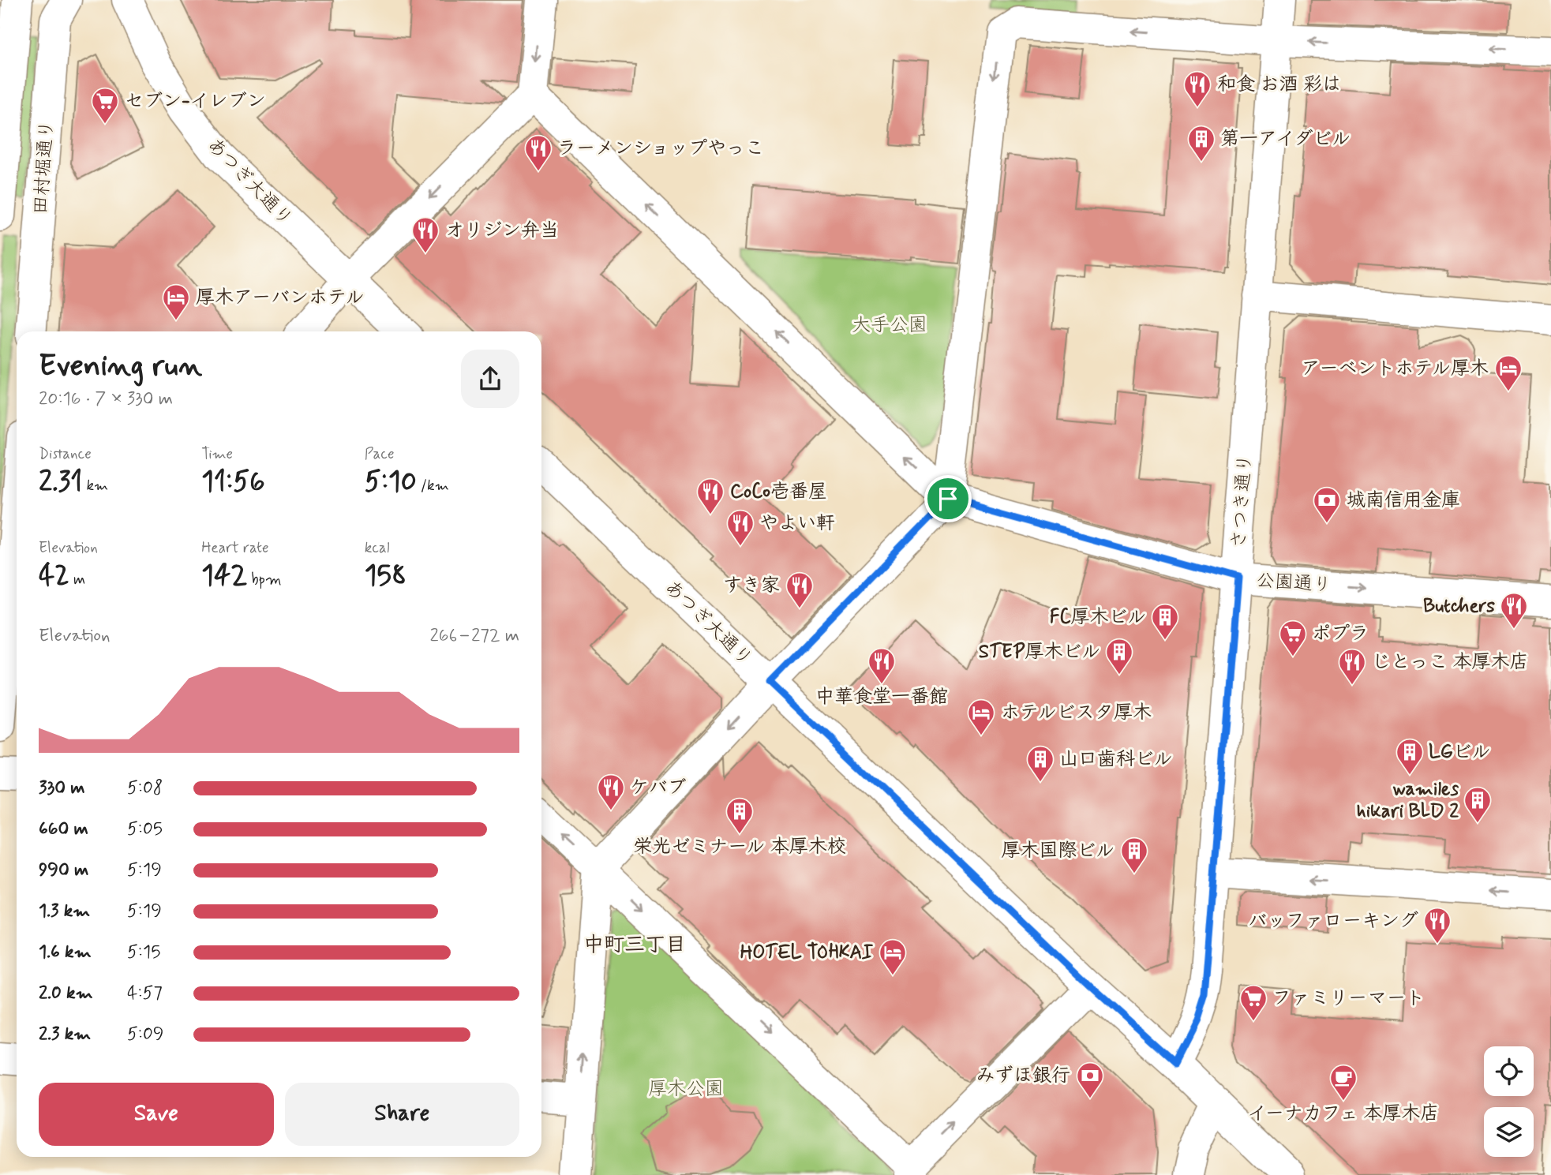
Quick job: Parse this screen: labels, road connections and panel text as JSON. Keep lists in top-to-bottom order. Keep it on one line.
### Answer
{"streets":{"street":["田村堀通り","あつぎ大通り","さつき通り","公園通り"]},"crossings":[["あつぎ大通り","さつき通り"],["さつき通り","公園通り"]],"one_way":["公園通り"],"districts":["中町三丁目"],"parks":["大手公園","厚木公園"],"places":{"restaurant":["和食 お酒 彩は","ラーメンショップやっこ","オリジン弁当","CoCo壱番屋","やよい軒","すき家","Butchers","中華食堂一番館","じとっこ 本厚木店","ケバブ","バッファローキング"],"supermarket":["セブン-イレブン","ポプラ","ファミリーマート"],"building":["第一アイダビル","FC厚木ビル","STEP厚木ビル","LGビル","山口歯科ビル","wamiles hikari BLD 2","栄光ゼミナール 本厚木校","厚木国際ビル"],"hotel":["厚木アーバンホテル","アーベントホテル厚木","ホテルビスタ厚木","HOTEL TOHKAI"],"bank":["城南信用金庫","みずほ銀行"],"cafe":["イーナカフェ 本厚木店"]},"page":{"heading":["Evening run","20:16 · 7 × 330 m"],"stats":[["Distance","2.31 km"],["Time","11:56"],["Pace","5:10 /km"],["Elevation","42 m"],["Heart rate","142 bpm"],["kcal","158"]],"chart":["Elevation","266–272 m"],"list":[{"name":"330 m","note":"5:08"},{"name":"660 m","note":"5:05"},{"name":"990 m","note":"5:19"},{"name":"1.3 km","note":"5:19"},{"name":"1.6 km","note":"5:15"},{"name":"2.0 km","note":"4:57"},{"name":"2.3 km","note":"5:09"}],"buttons":["Save","Share"]}}
